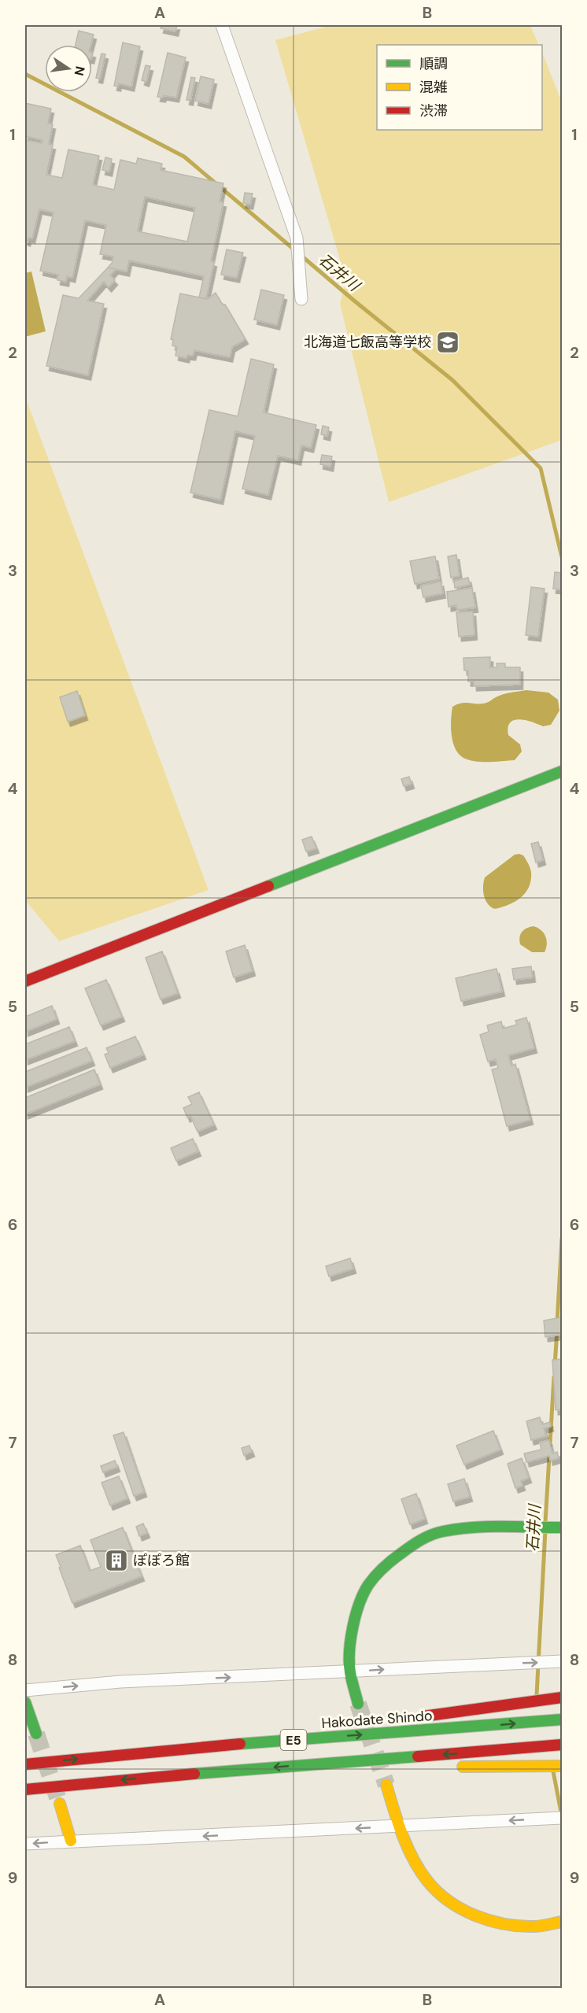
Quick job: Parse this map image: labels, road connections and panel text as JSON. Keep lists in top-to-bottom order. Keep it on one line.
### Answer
{"streets":{"main road":["Hakodate Shindo","E5"]},"water":["石井川"],"places":{"school or university":["北海道七飯高等学校"],"building":["ぽぽろ館"]},"legend":["順調","混雑","渋滞"],"north":"right","grid":{"columns":["A","B"],"rows":["1","2","3","4","5","6","7","8","9"]}}
